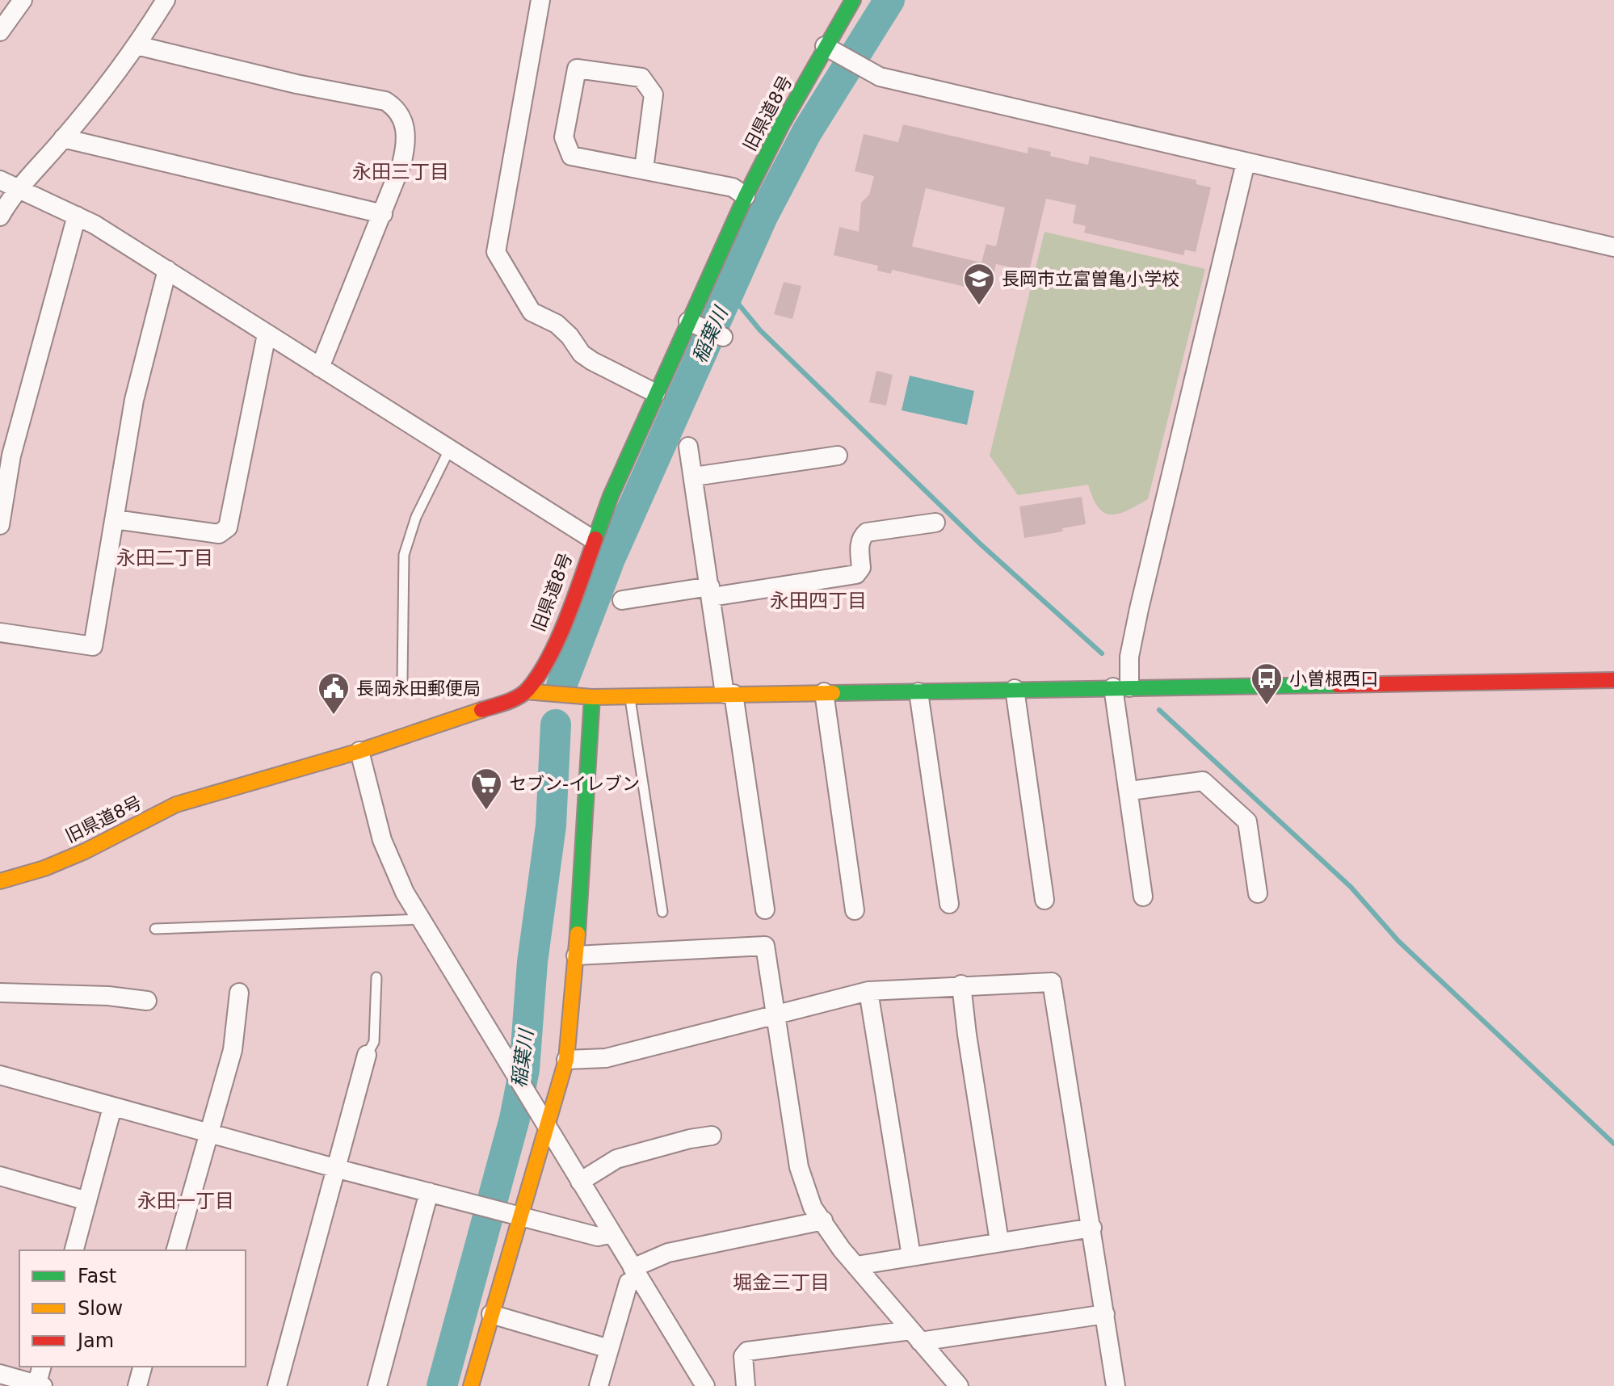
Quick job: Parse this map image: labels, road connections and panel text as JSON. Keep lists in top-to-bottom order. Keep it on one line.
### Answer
{"streets":{"street":["旧県道8号"]},"districts":["永田三丁目","永田二丁目","永田四丁目","永田一丁目","堀金三丁目"],"water":["稲葉川"],"places":{"school or university":["長岡市立富曽亀小学校"],"bus stop":["小曽根西口"],"public building":["長岡永田郵便局"],"supermarket":["セブン-イレブン"]},"legend":["Fast","Slow","Jam"]}
